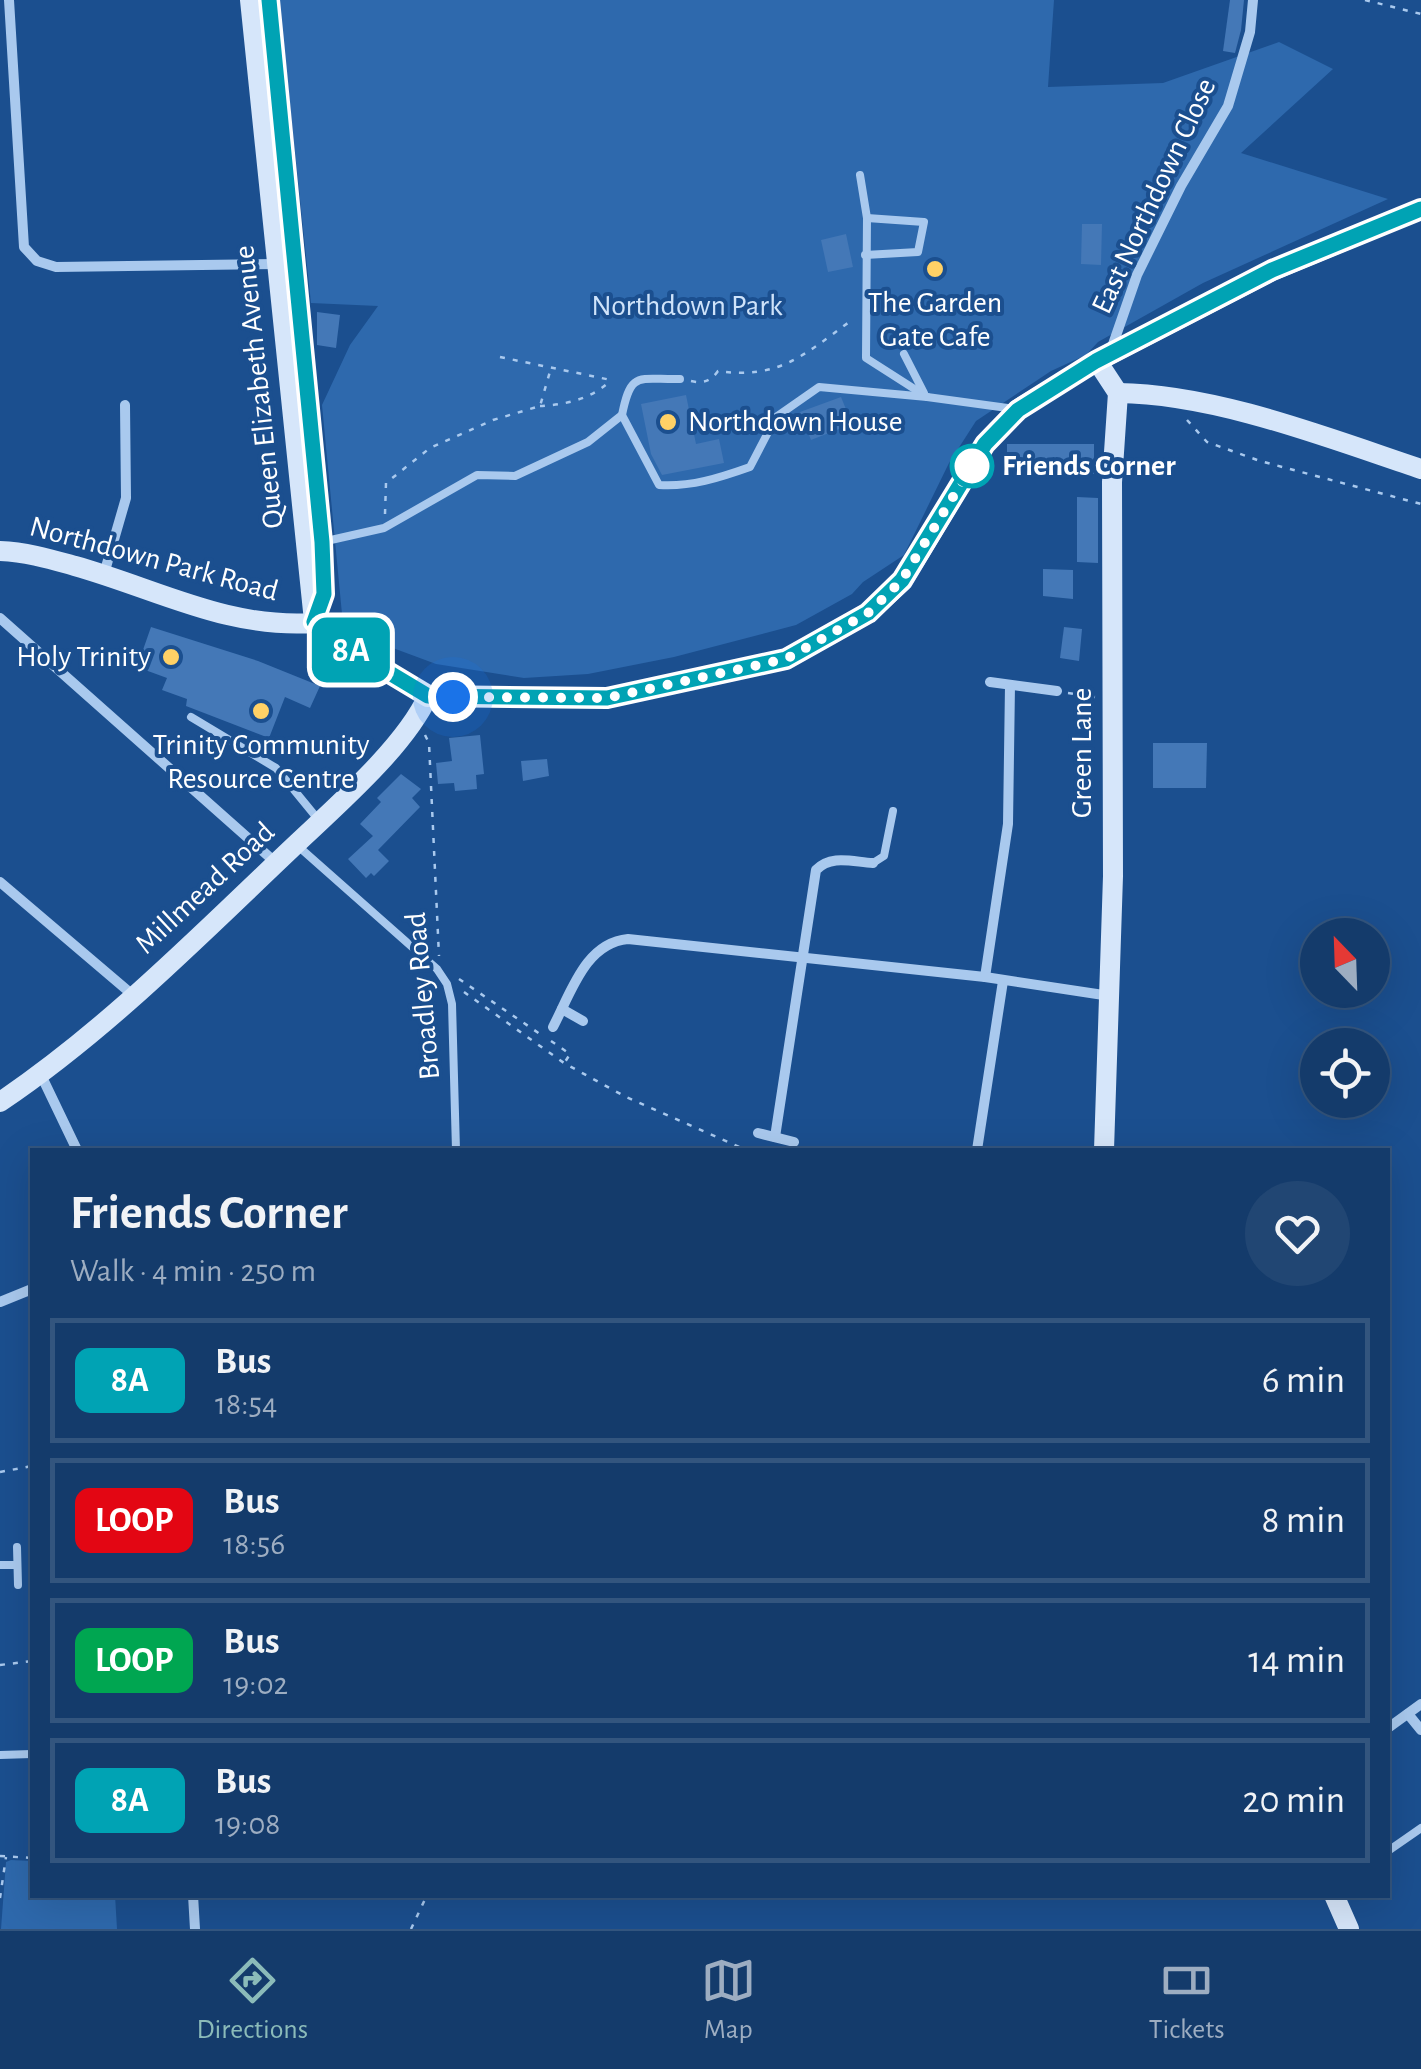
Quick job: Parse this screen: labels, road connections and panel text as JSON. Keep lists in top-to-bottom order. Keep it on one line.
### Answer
{"streets":{"main road":["Queen Elizabeth Avenue","Northdown Park Road","Green Lane","Millmead Road"],"street":["East Northdown Close"],"lane":["Broadley Road"]},"crossings":[["Queen Elizabeth Avenue","Northdown Park Road"],["Northdown Park Road","Millmead Road"],["Millmead Road","Broadley Road"]],"parks":["Northdown Park"],"places":["The Garden Gate Cafe","Northdown House","Friends Corner","Holy Trinity","Trinity Community Resource Centre"],"lines":["bus line 8A"],"north":"top left","page":{"on_map":"8A","heading":["Friends Corner","Walk · 4 min · 250 m"],"list":[{"mark":"8A","name":"Bus","note":"18:54","value":"6 min"},{"mark":"LOOP","name":"Bus","note":"18:56","value":"8 min"},{"mark":"LOOP","name":"Bus","note":"19:02","value":"14 min"},{"mark":"8A","name":"Bus","note":"19:08","value":"20 min"}],"tabs":["Directions","Map","Tickets"]}}
